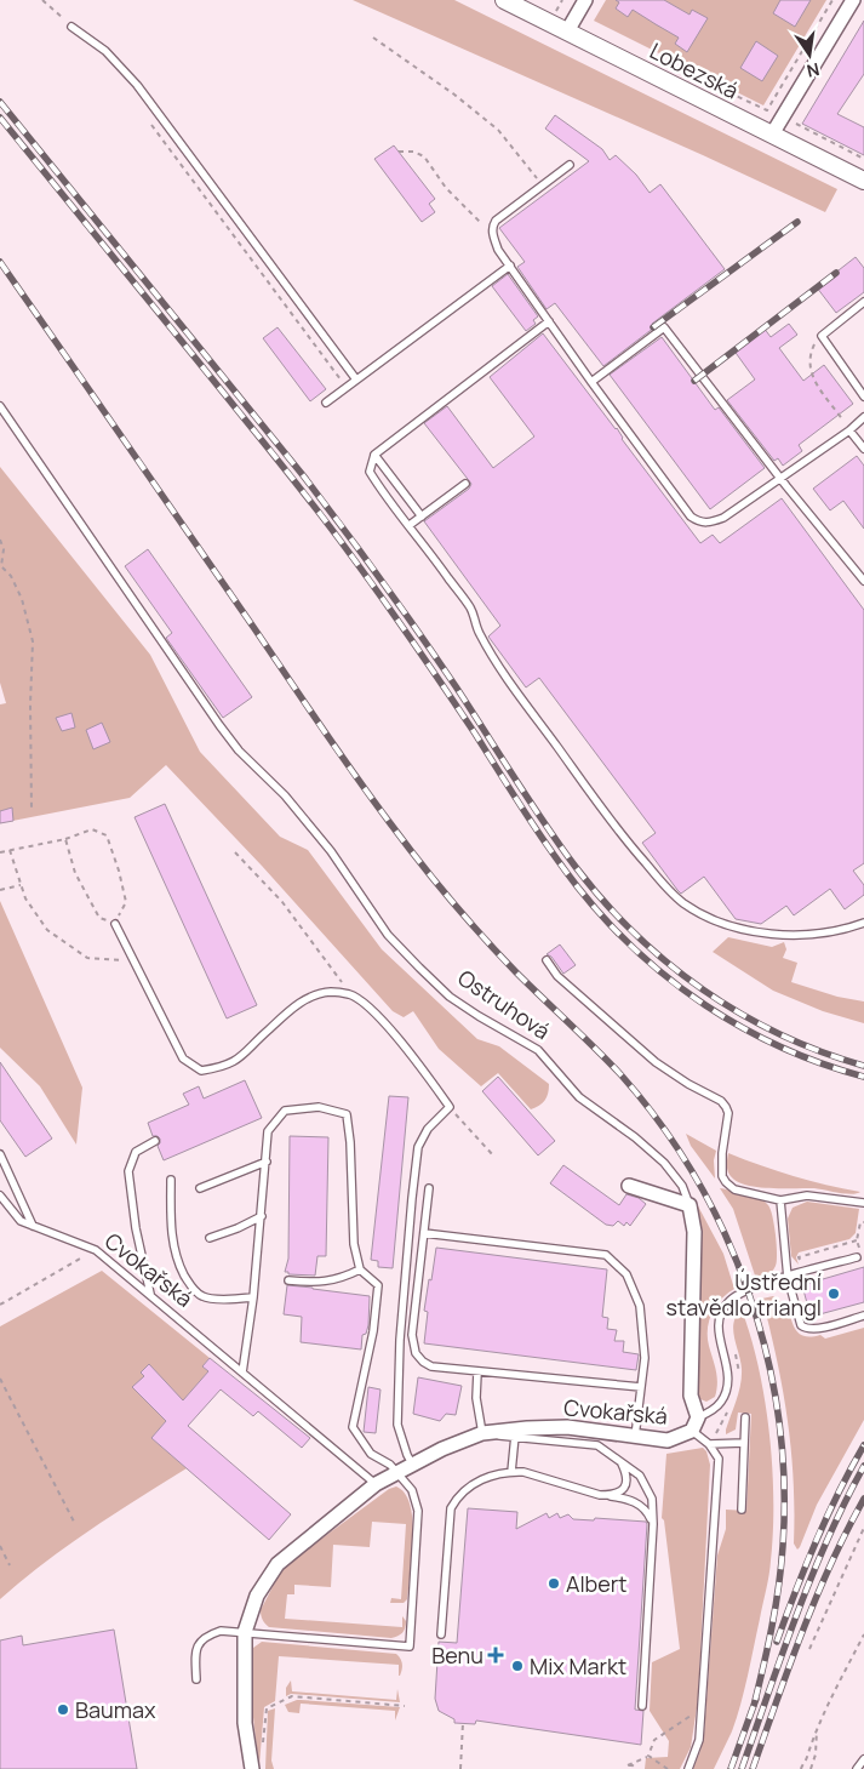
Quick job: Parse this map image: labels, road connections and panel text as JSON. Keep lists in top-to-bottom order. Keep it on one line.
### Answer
{"streets":{"street":["Lobezská","Ostruhová","Cvokařská"]},"places":{"other":["Ústřední stavědlo triangl","Albert","Mix Markt","Baumax"],"health":["Benu"]},"north":"bottom"}
